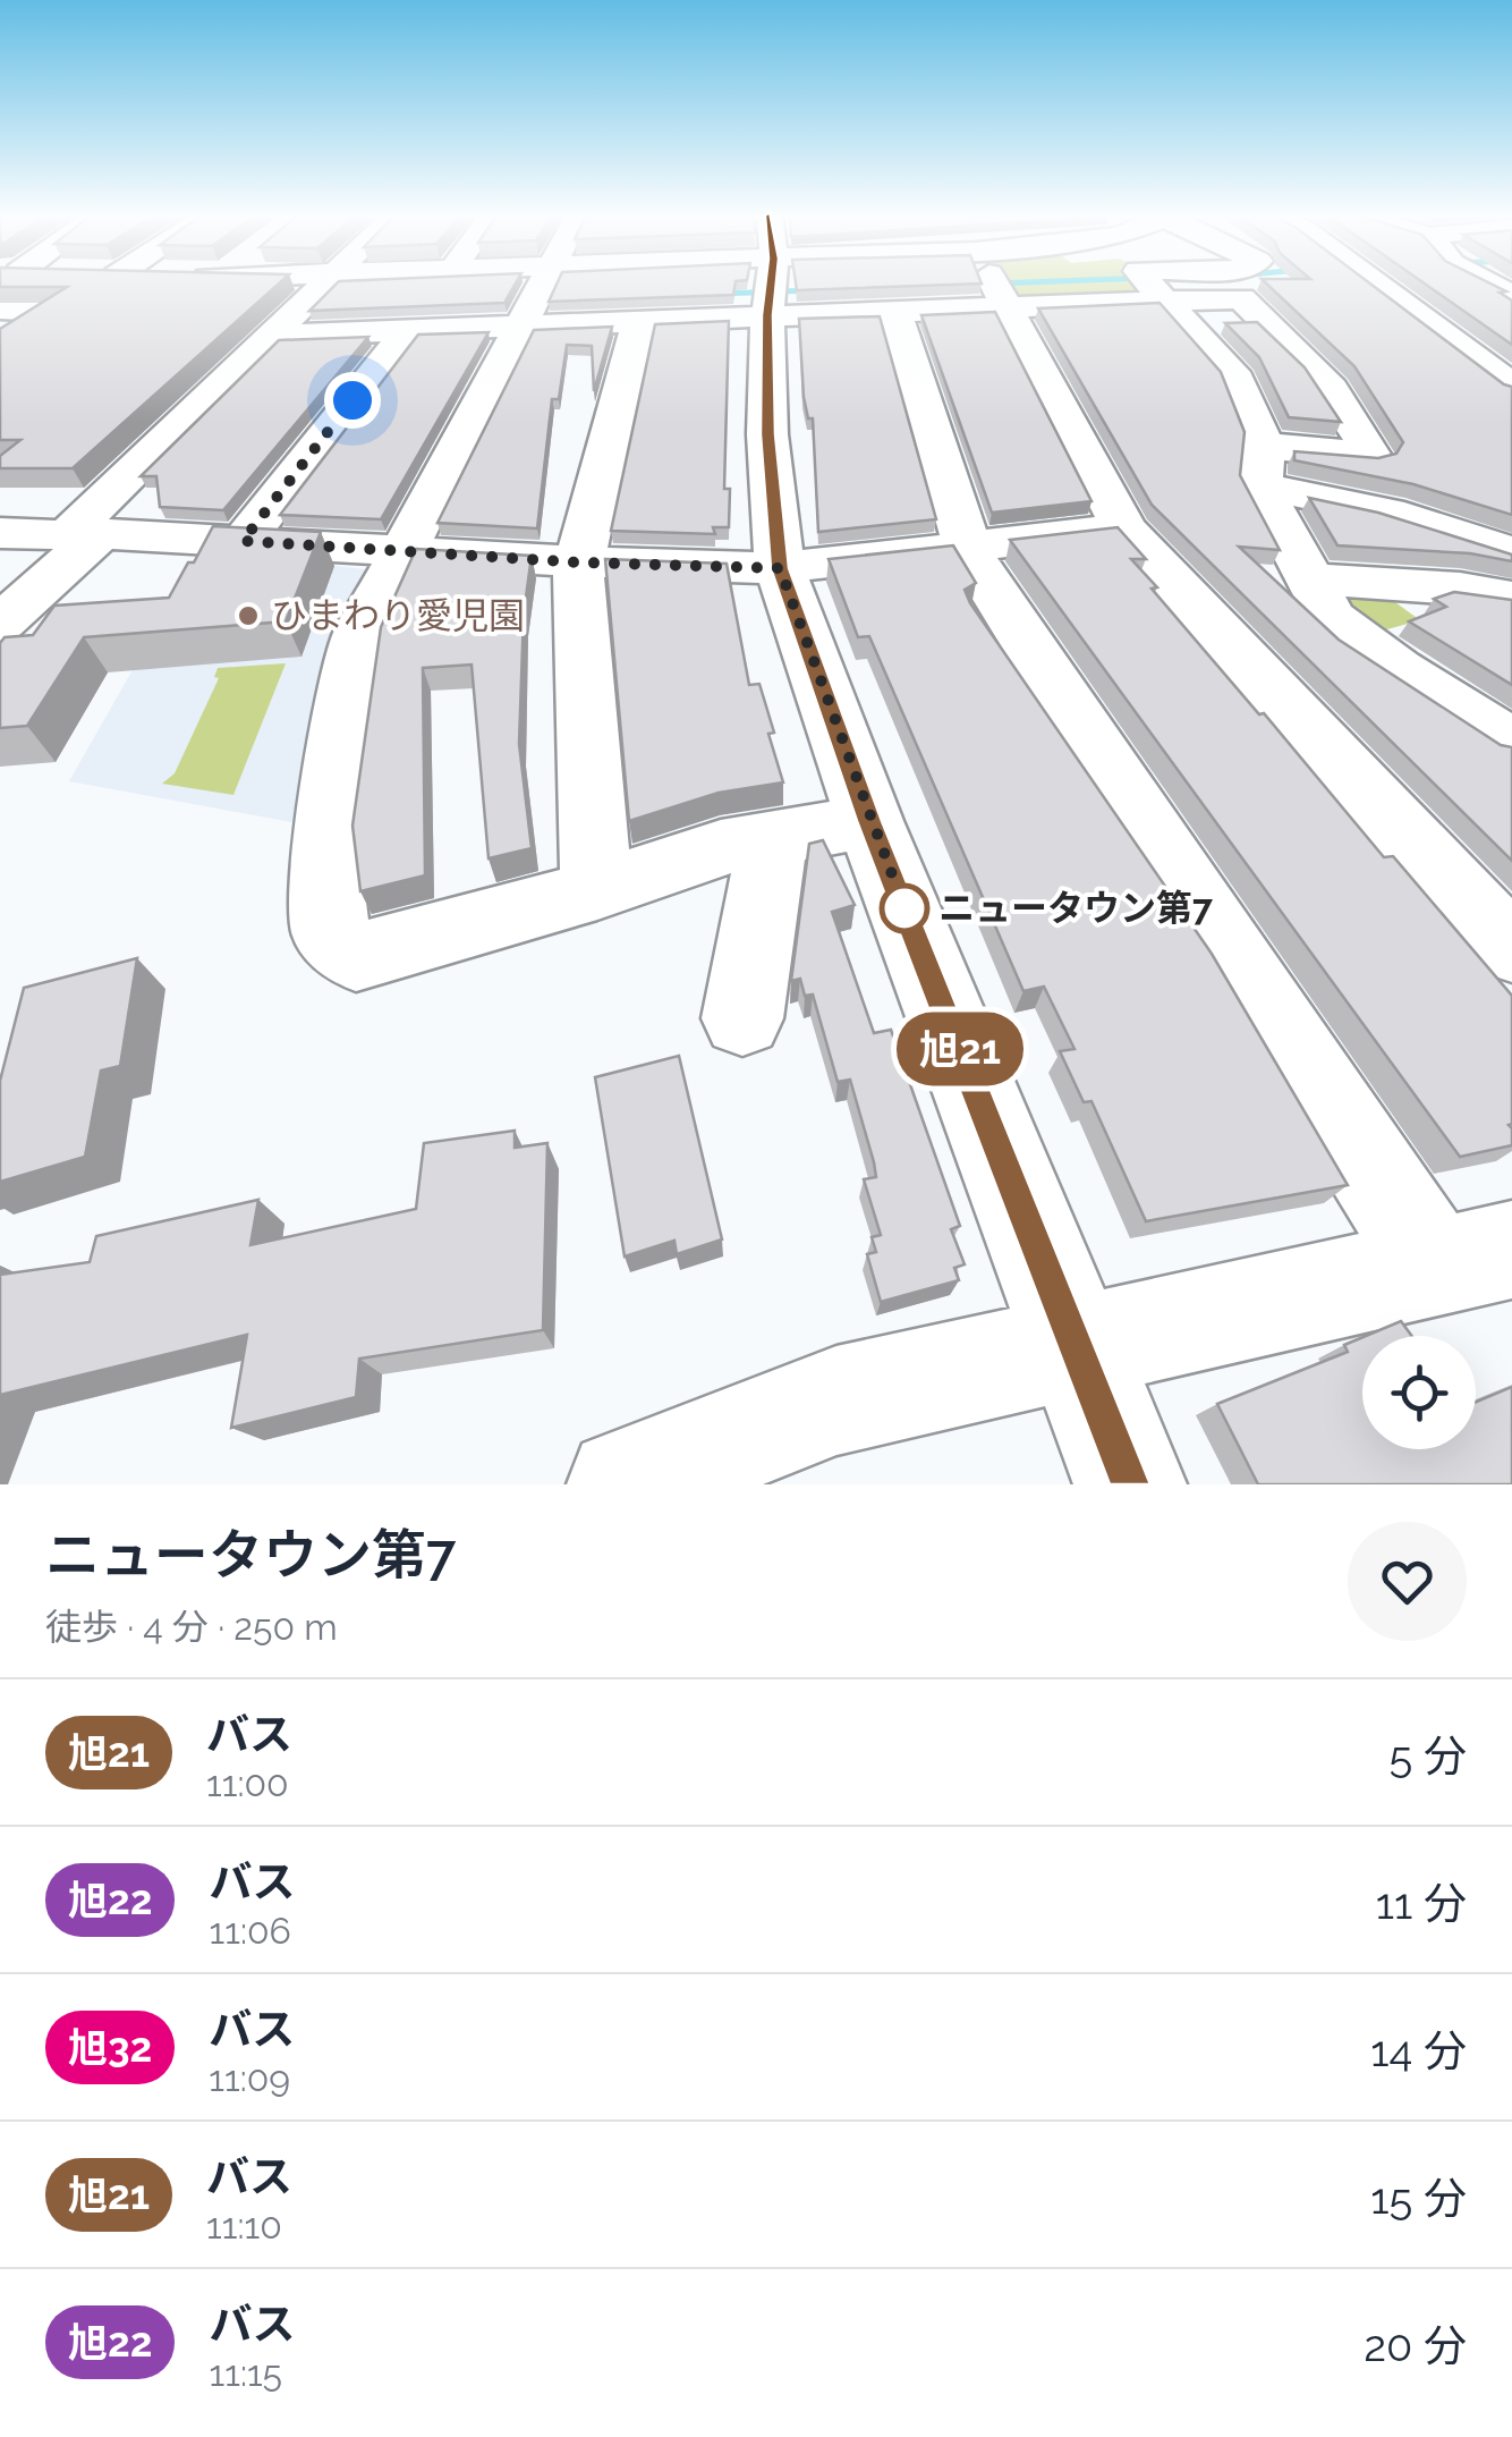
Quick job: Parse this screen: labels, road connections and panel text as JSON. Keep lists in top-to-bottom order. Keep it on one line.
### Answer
{"places":["ひまわり愛児園","ニュータウン第7"],"lines":["bus line 旭21"],"page":{"on_map":"旭21","heading":["ニュータウン第7","徒歩 · 4 分 · 250 m"],"list":[{"mark":"旭21","name":"バス","note":"11:00","value":"5 分"},{"mark":"旭22","name":"バス","note":"11:06","value":"11 分"},{"mark":"旭32","name":"バス","note":"11:09","value":"14 分"},{"mark":"旭21","name":"バス","note":"11:10","value":"15 分"},{"mark":"旭22","name":"バス","note":"11:15","value":"20 分"}]}}
